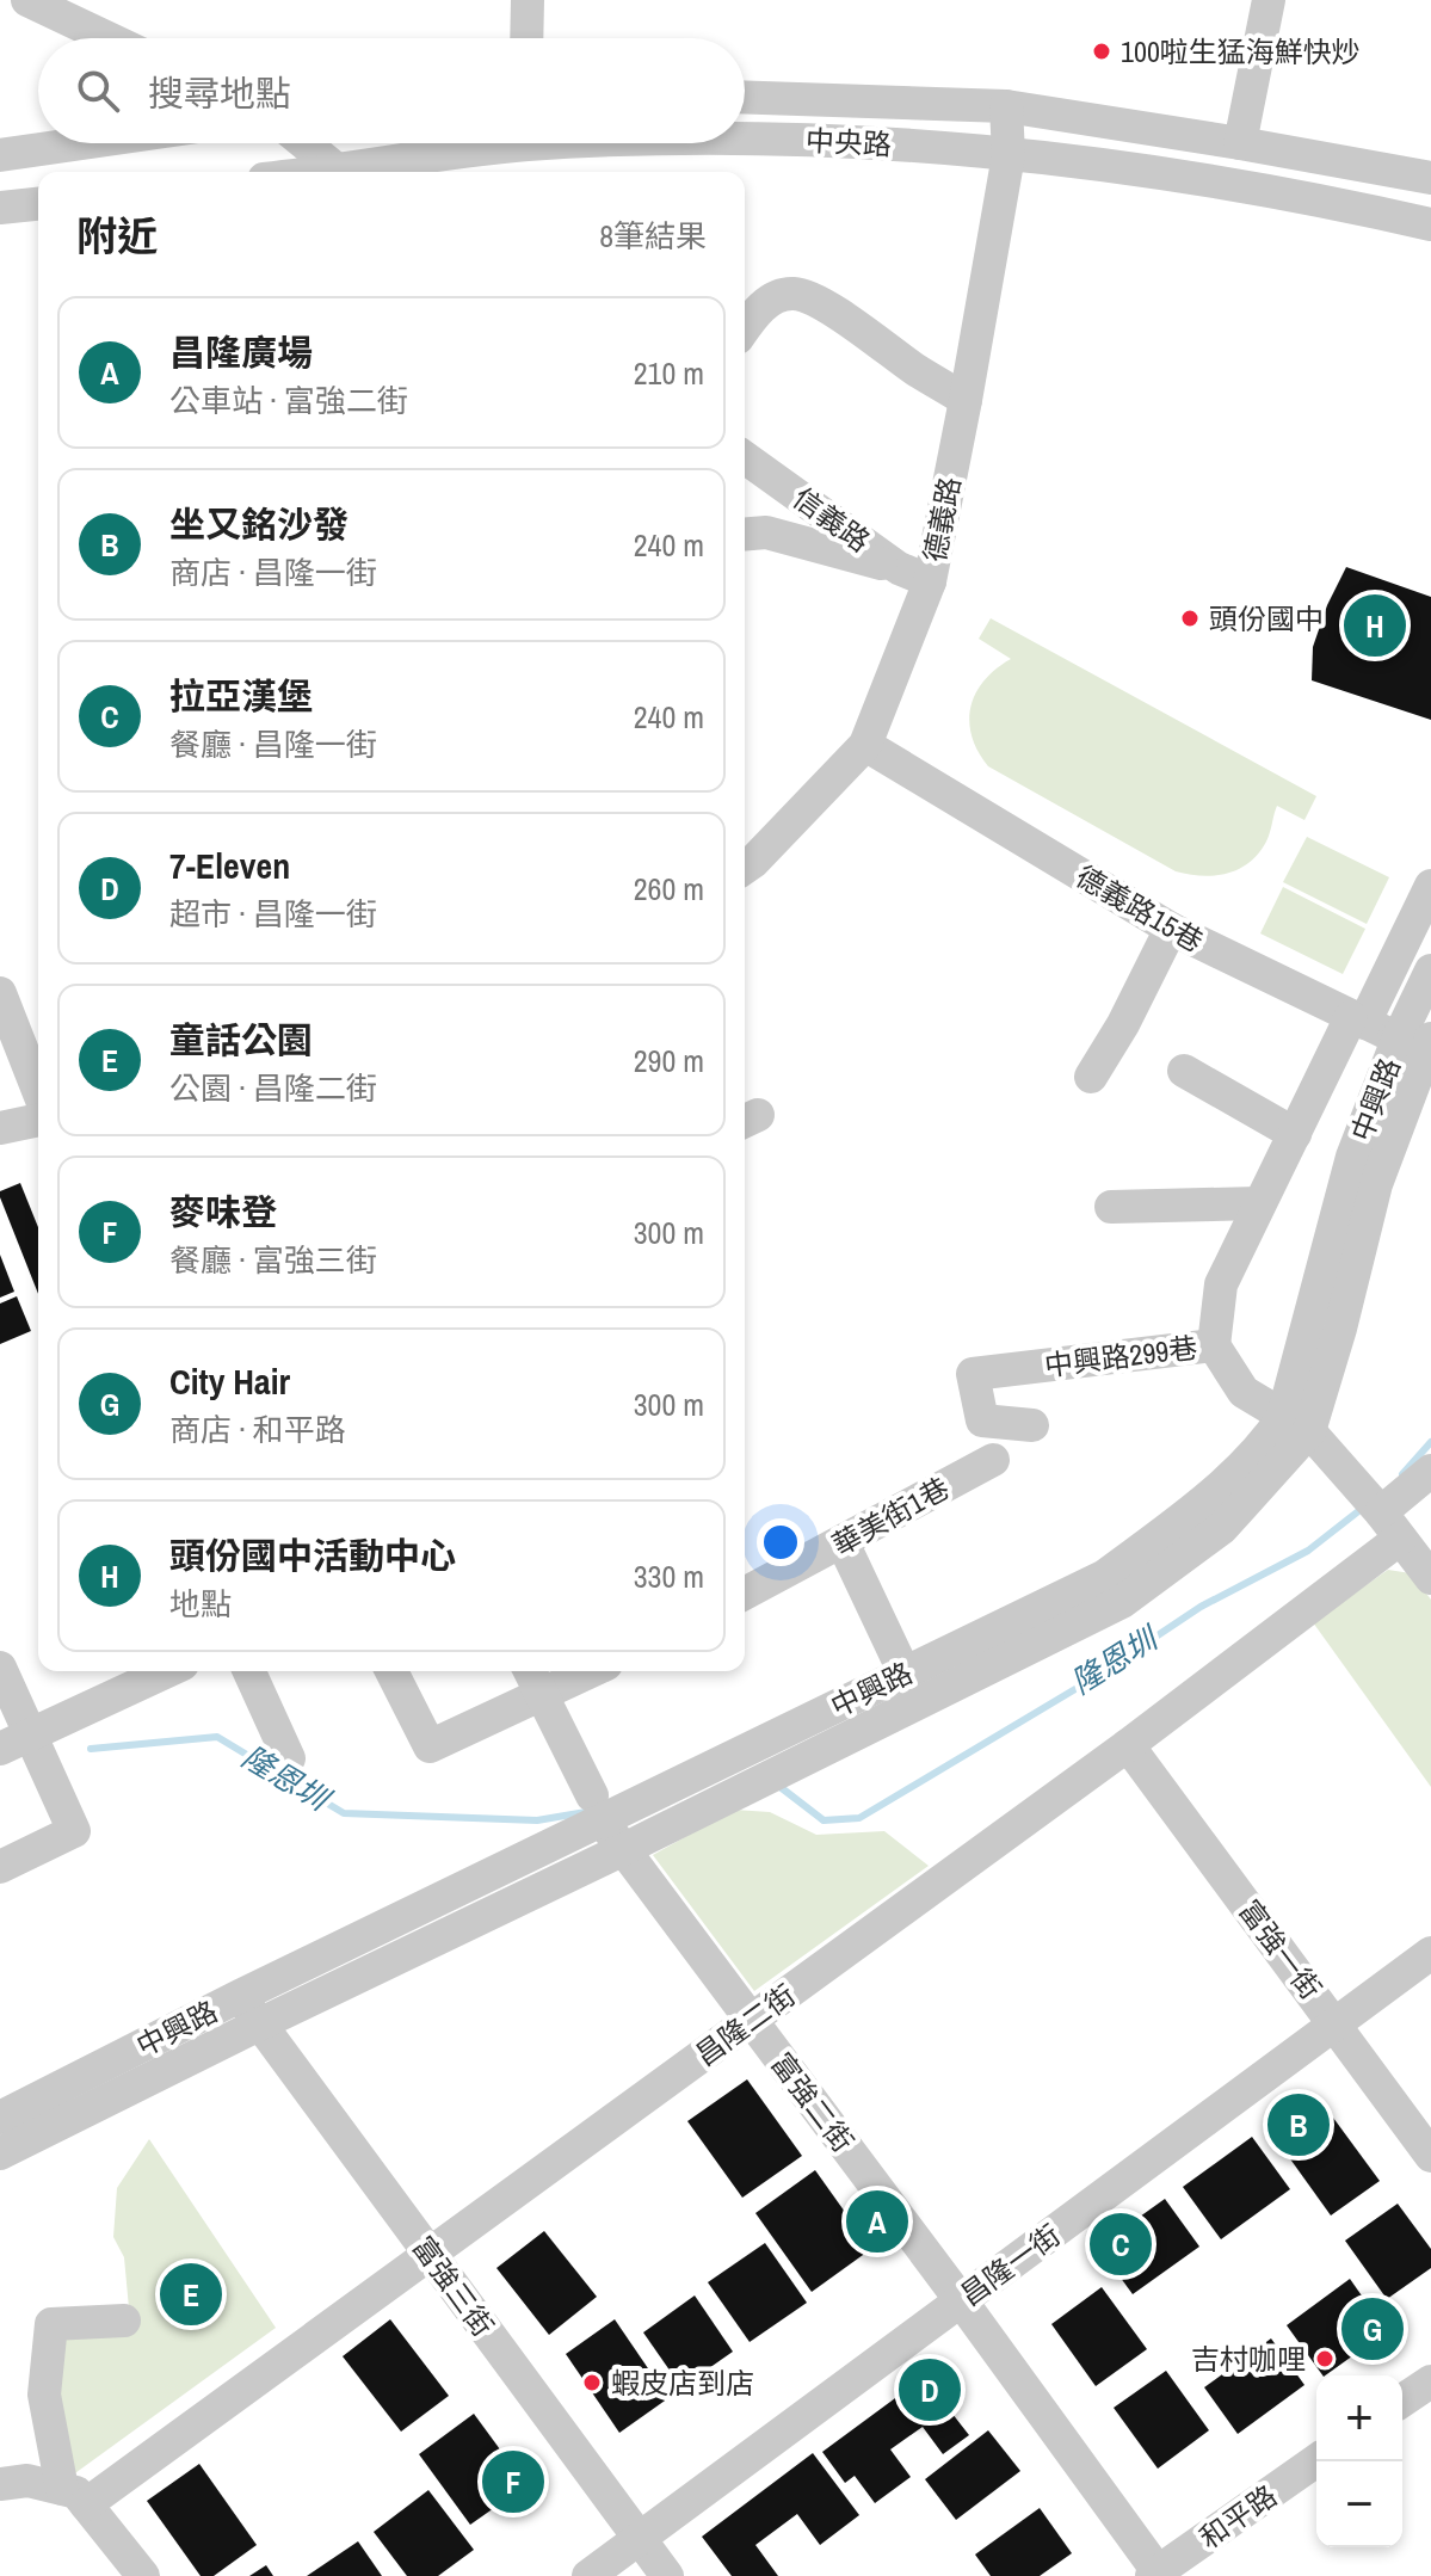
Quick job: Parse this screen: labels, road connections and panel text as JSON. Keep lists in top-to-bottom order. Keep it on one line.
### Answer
{"streets":{"street":["中央路","信義路","德義路","德義路15巷","中興路","中興路299巷","華美街1巷","富強一街","昌隆二街","富強二街","昌隆一街","富強三街","和平路"]},"crossings":[["中央路","德義路"],["信義路","德義路"],["德義路","德義路15巷"],["德義路15巷","中興路"],["中興路","中興路299巷"],["中興路","富強二街"],["中興路","富強三街"],["中興路299巷","昌隆二街"],["富強一街","昌隆二街"],["富強一街","昌隆一街"],["昌隆二街","富強二街"],["昌隆二街","富強三街"],["富強二街","昌隆一街"],["富強二街","和平路"],["昌隆一街","富強三街"]],"water":["隆恩圳"],"places":["100啦生猛海鮮快炒","頭份國中","吉村咖哩","蝦皮店到店"],"page":{"search":"搜尋地點","heading":["附近","8筆結果"],"list":[{"mark":"A","name":"昌隆廣場","note":"公車站 · 富強二街","value":"210 m"},{"mark":"B","name":"坐又銘沙發","note":"商店 · 昌隆一街","value":"240 m"},{"mark":"C","name":"拉亞漢堡","note":"餐廳 · 昌隆一街","value":"240 m"},{"mark":"D","name":"7-Eleven","note":"超市 · 昌隆一街","value":"260 m"},{"mark":"E","name":"童話公園","note":"公園 · 昌隆二街","value":"290 m"},{"mark":"F","name":"麥味登","note":"餐廳 · 富強三街","value":"300 m"},{"mark":"G","name":"City Hair","note":"商店 · 和平路","value":"300 m"},{"mark":"H","name":"頭份國中活動中心","note":"地點","value":"330 m"}],"pins":["H","B","A","C","E","G","D","F"],"map_buttons":["+","−"]}}
